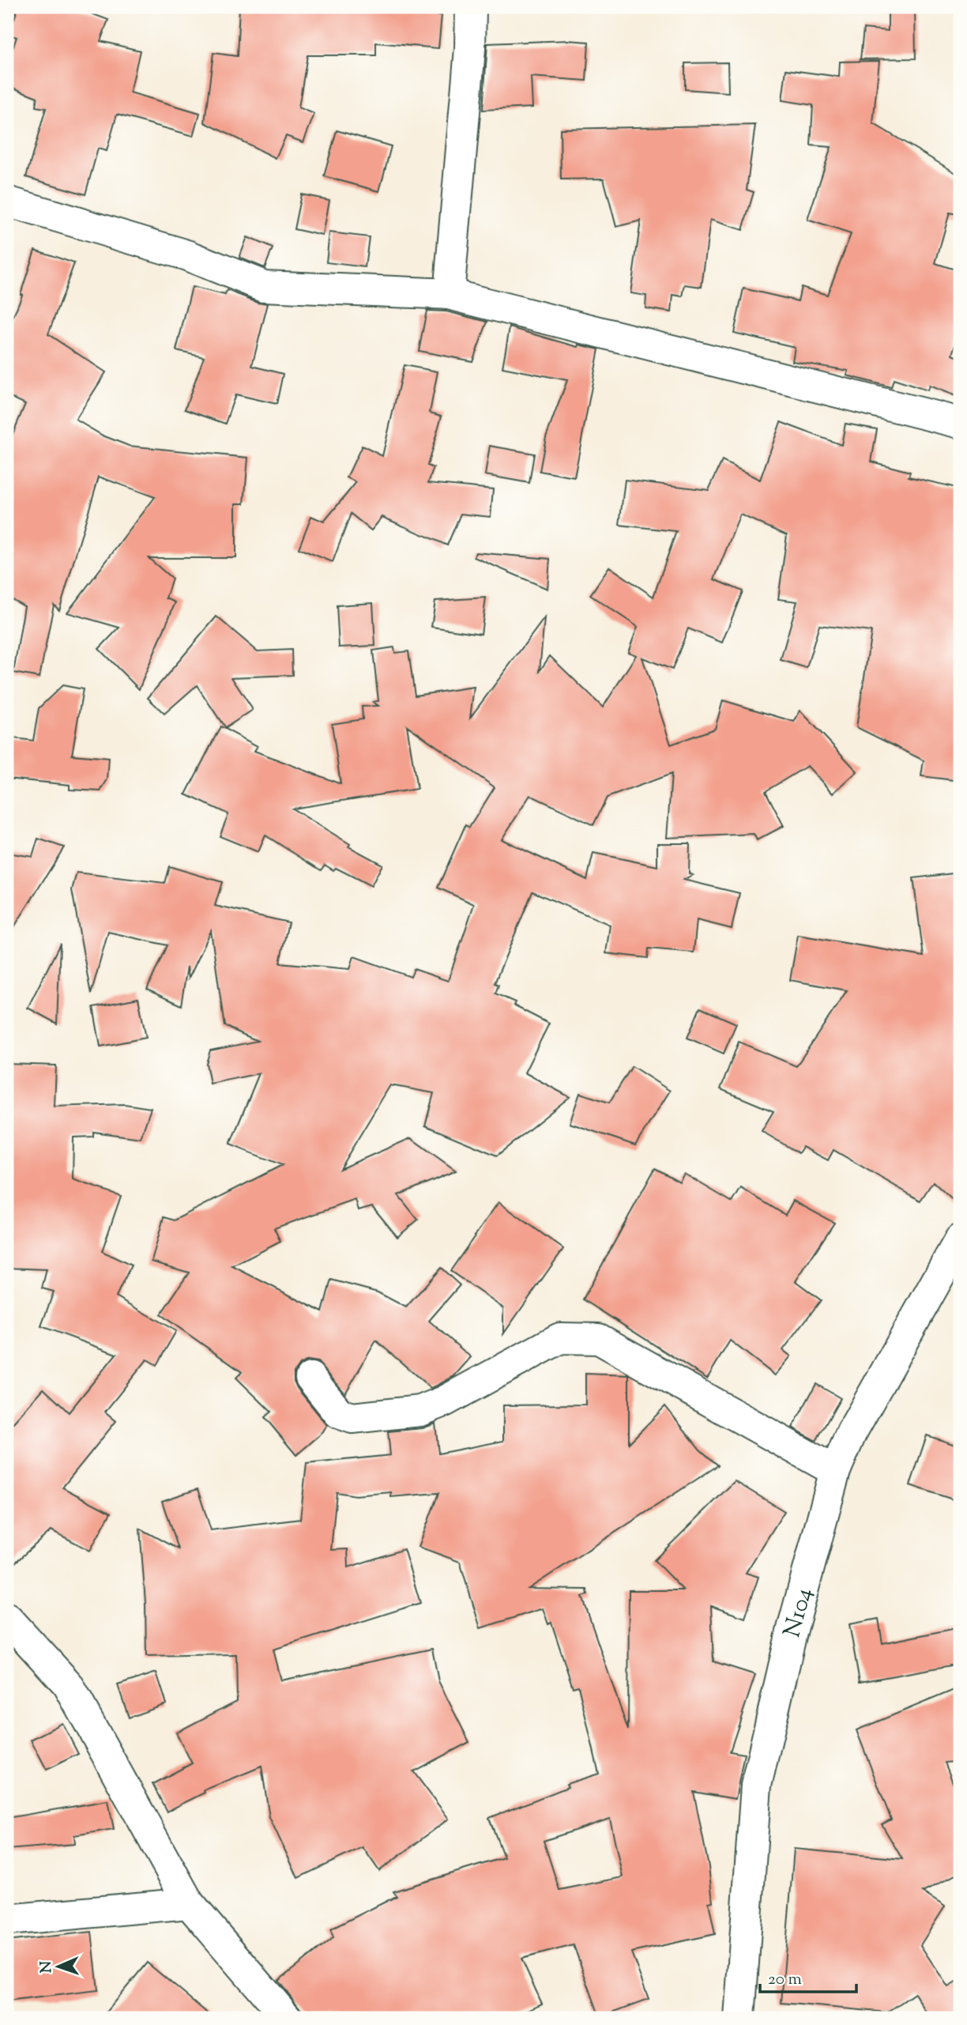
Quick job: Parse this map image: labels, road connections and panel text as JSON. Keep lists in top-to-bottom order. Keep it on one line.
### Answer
{"streets":{"street":["N104"]},"scale_bar":"20 m","north":"left"}
